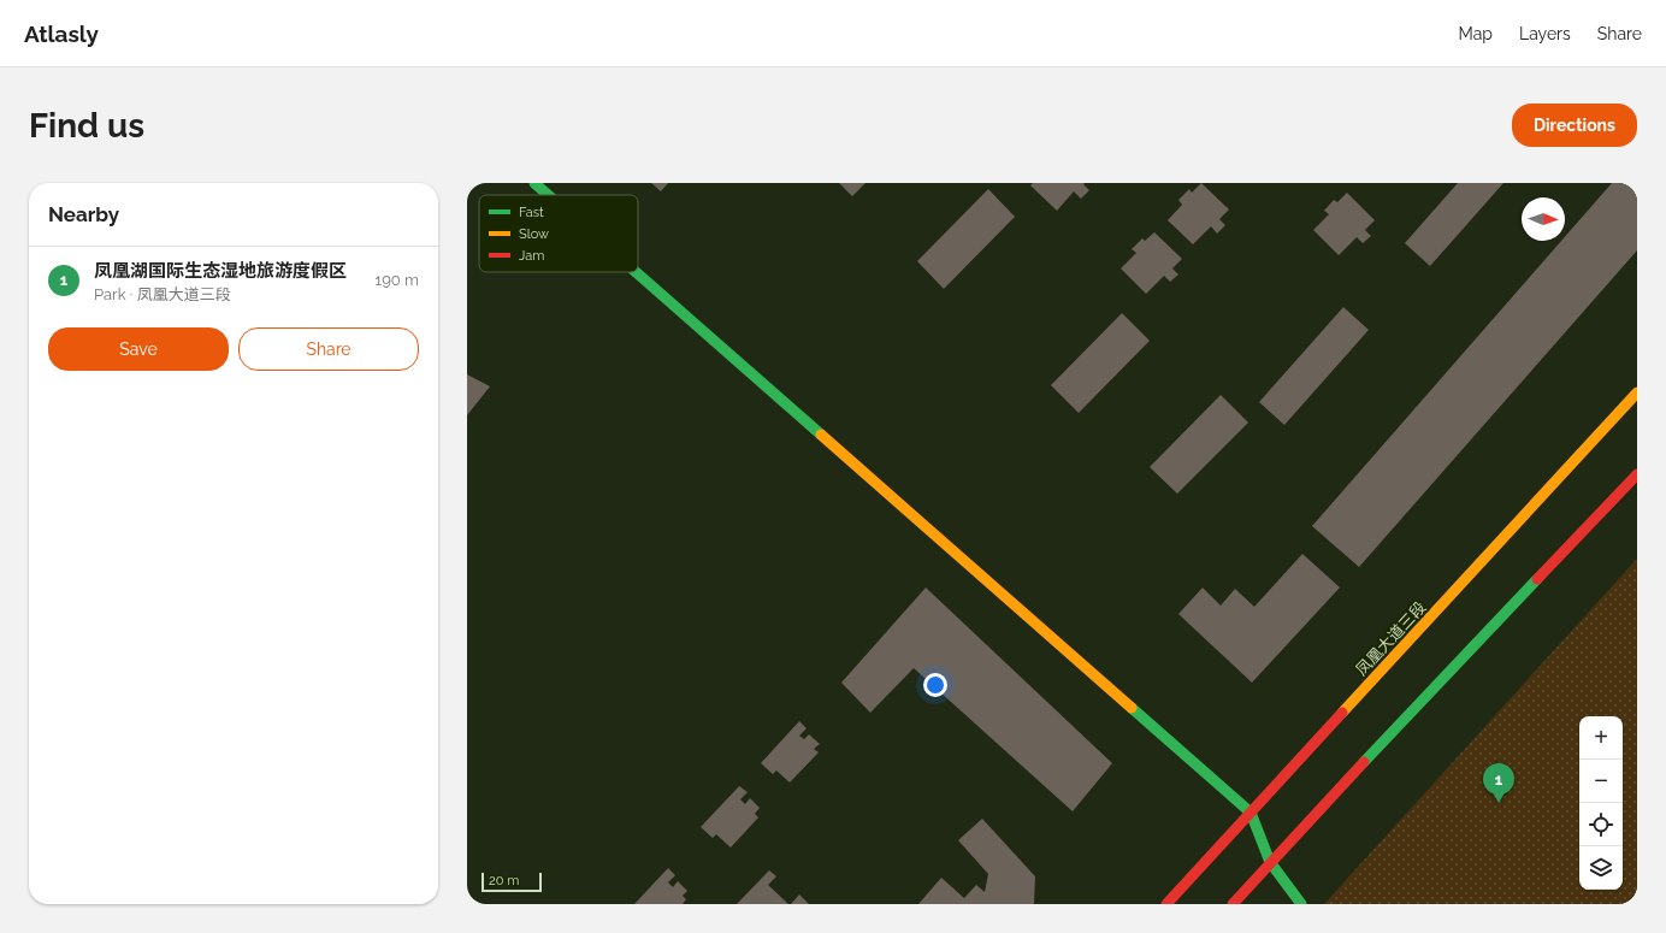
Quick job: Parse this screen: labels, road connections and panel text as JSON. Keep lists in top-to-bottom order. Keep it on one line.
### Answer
{"streets":{"main road":["凤凰大道三段"]},"legend":["Fast","Slow","Jam"],"scale_bar":"20 m","north":"right","page":{"header":"Atlasly","nav":["Map","Layers","Share"],"buttons":["Directions",["Save","Share"]],"title":"Find us","heading":"Nearby","list":[{"mark":"1","name":"凤凰湖国际生态湿地旅游度假区","note":"Park · 凤凰大道三段","value":"190 m"}],"map_buttons":["+","−"],"pins":"1","scale":"20 m"}}
